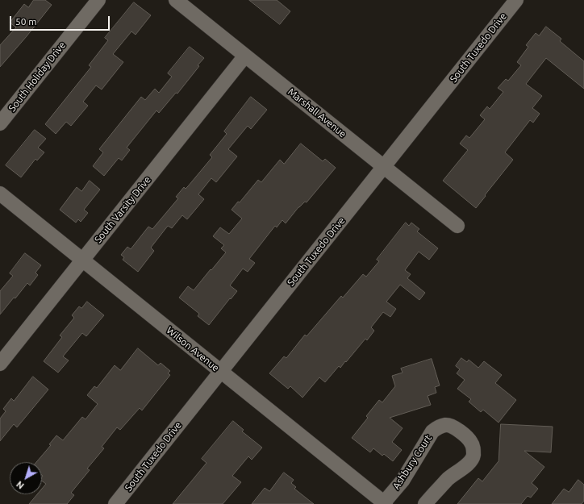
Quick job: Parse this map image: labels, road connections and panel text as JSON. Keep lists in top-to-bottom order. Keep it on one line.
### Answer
{"streets":{"street":["South Tuxedo Drive","South Holiday Drive","Marshall Avenue","South Varsity Drive","Wilson Avenue","Ashbury Court"]},"crossings":[["South Tuxedo Drive","Marshall Avenue"],["South Tuxedo Drive","Wilson Avenue"],["Marshall Avenue","South Varsity Drive"],["South Varsity Drive","Wilson Avenue"],["Wilson Avenue","Ashbury Court"]],"scale_bar":"50 m","north":"bottom left"}
